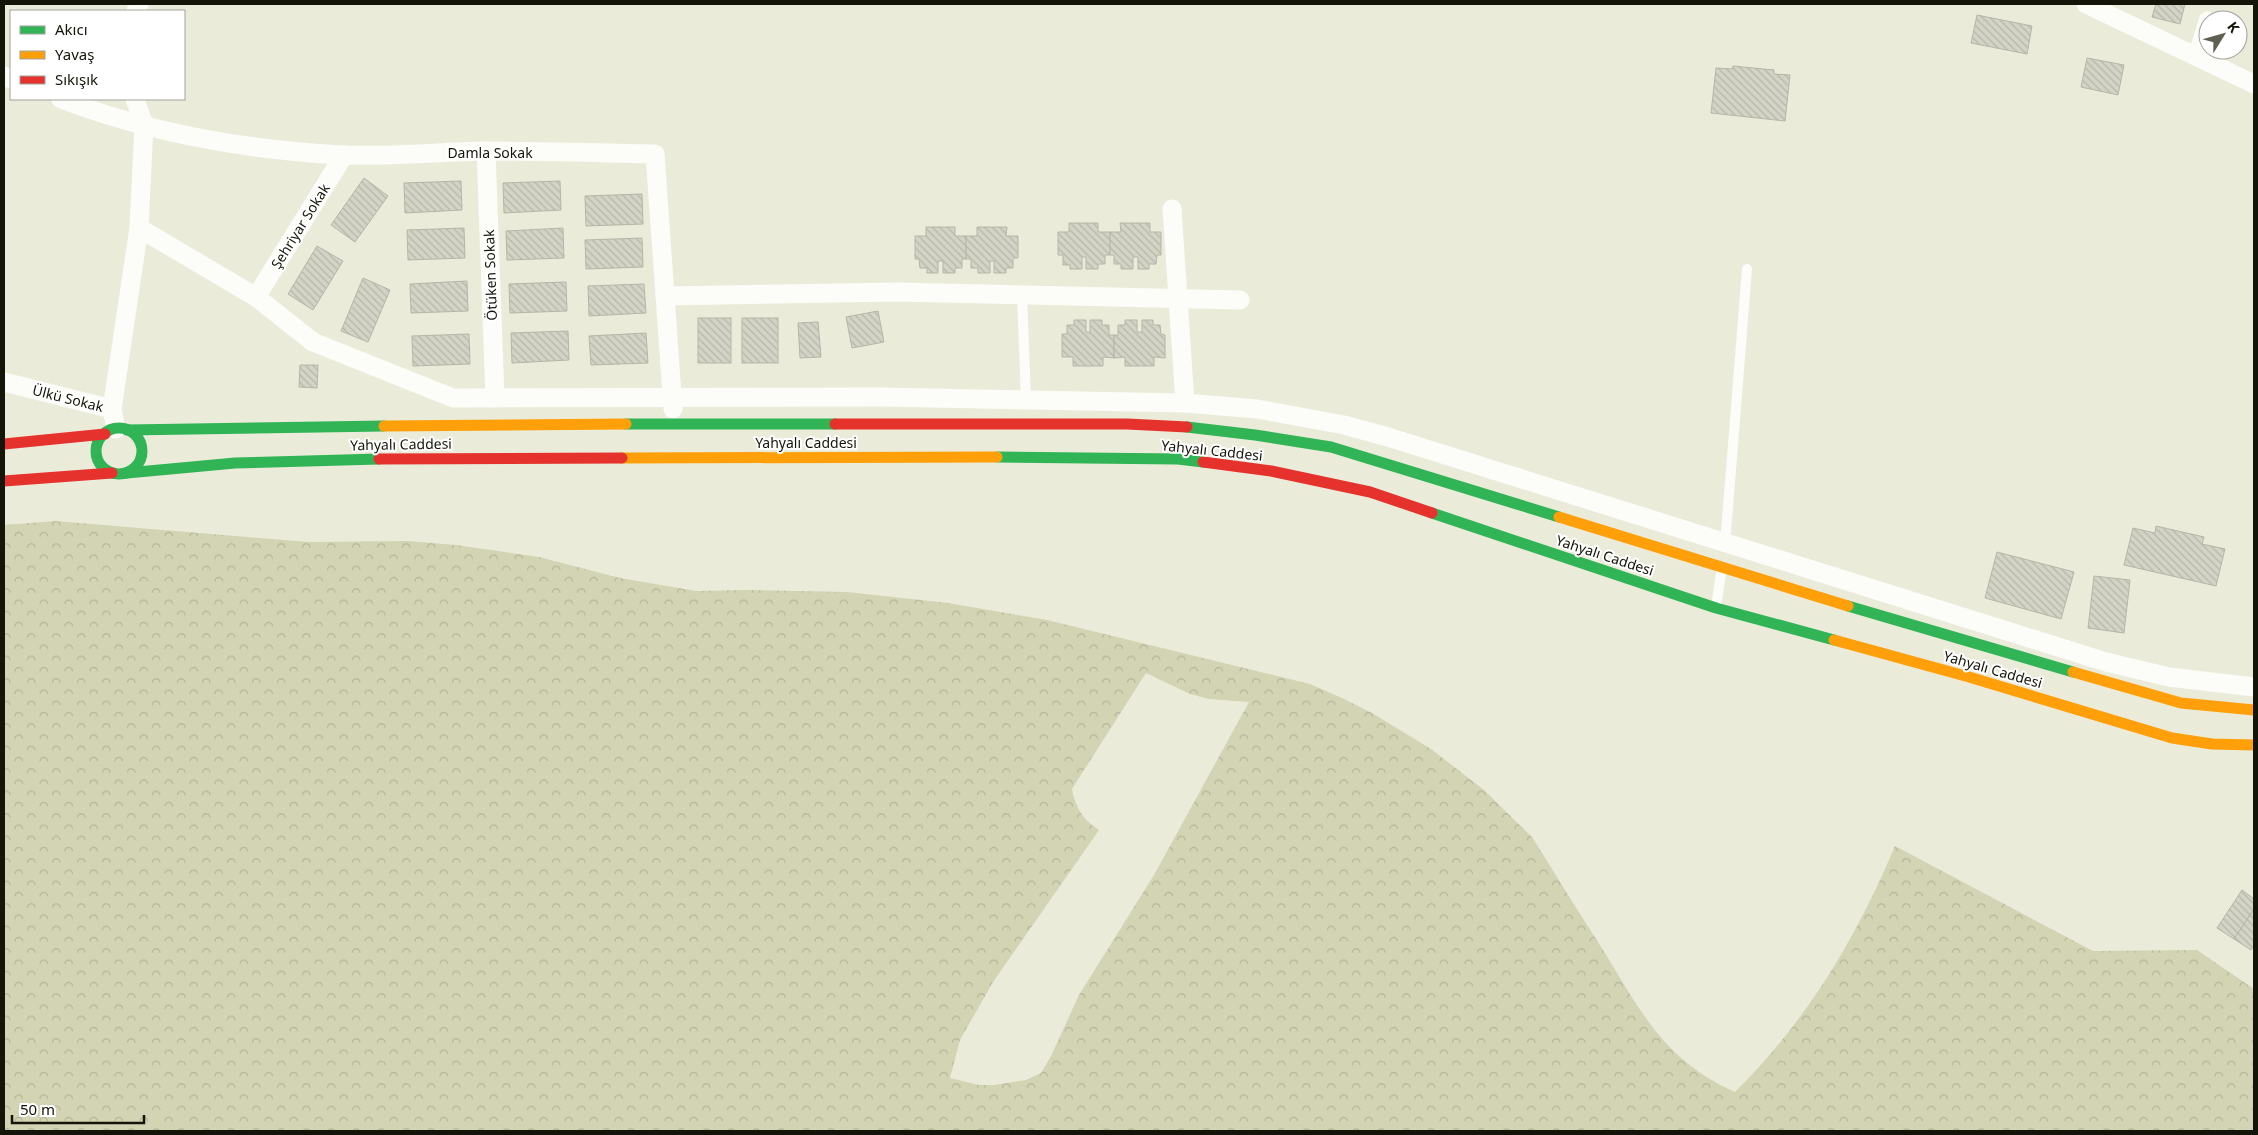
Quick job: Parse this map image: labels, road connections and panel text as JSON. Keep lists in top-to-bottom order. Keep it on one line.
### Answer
{"streets":{"main road":["Yahyalı Caddesi"],"street":["Damla Sokak","Şehriyar Sokak","Ötüken Sokak","Ülkü Sokak"]},"crossings":[["Damla Sokak","Şehriyar Sokak"],["Damla Sokak","Ötüken Sokak"],["Damla Sokak","Yahyalı Caddesi"],["Ülkü Sokak","Yahyalı Caddesi"]],"legend":["Akıcı","Yavaş","Sıkışık"],"scale_bar":"50 m","north":"top right"}
